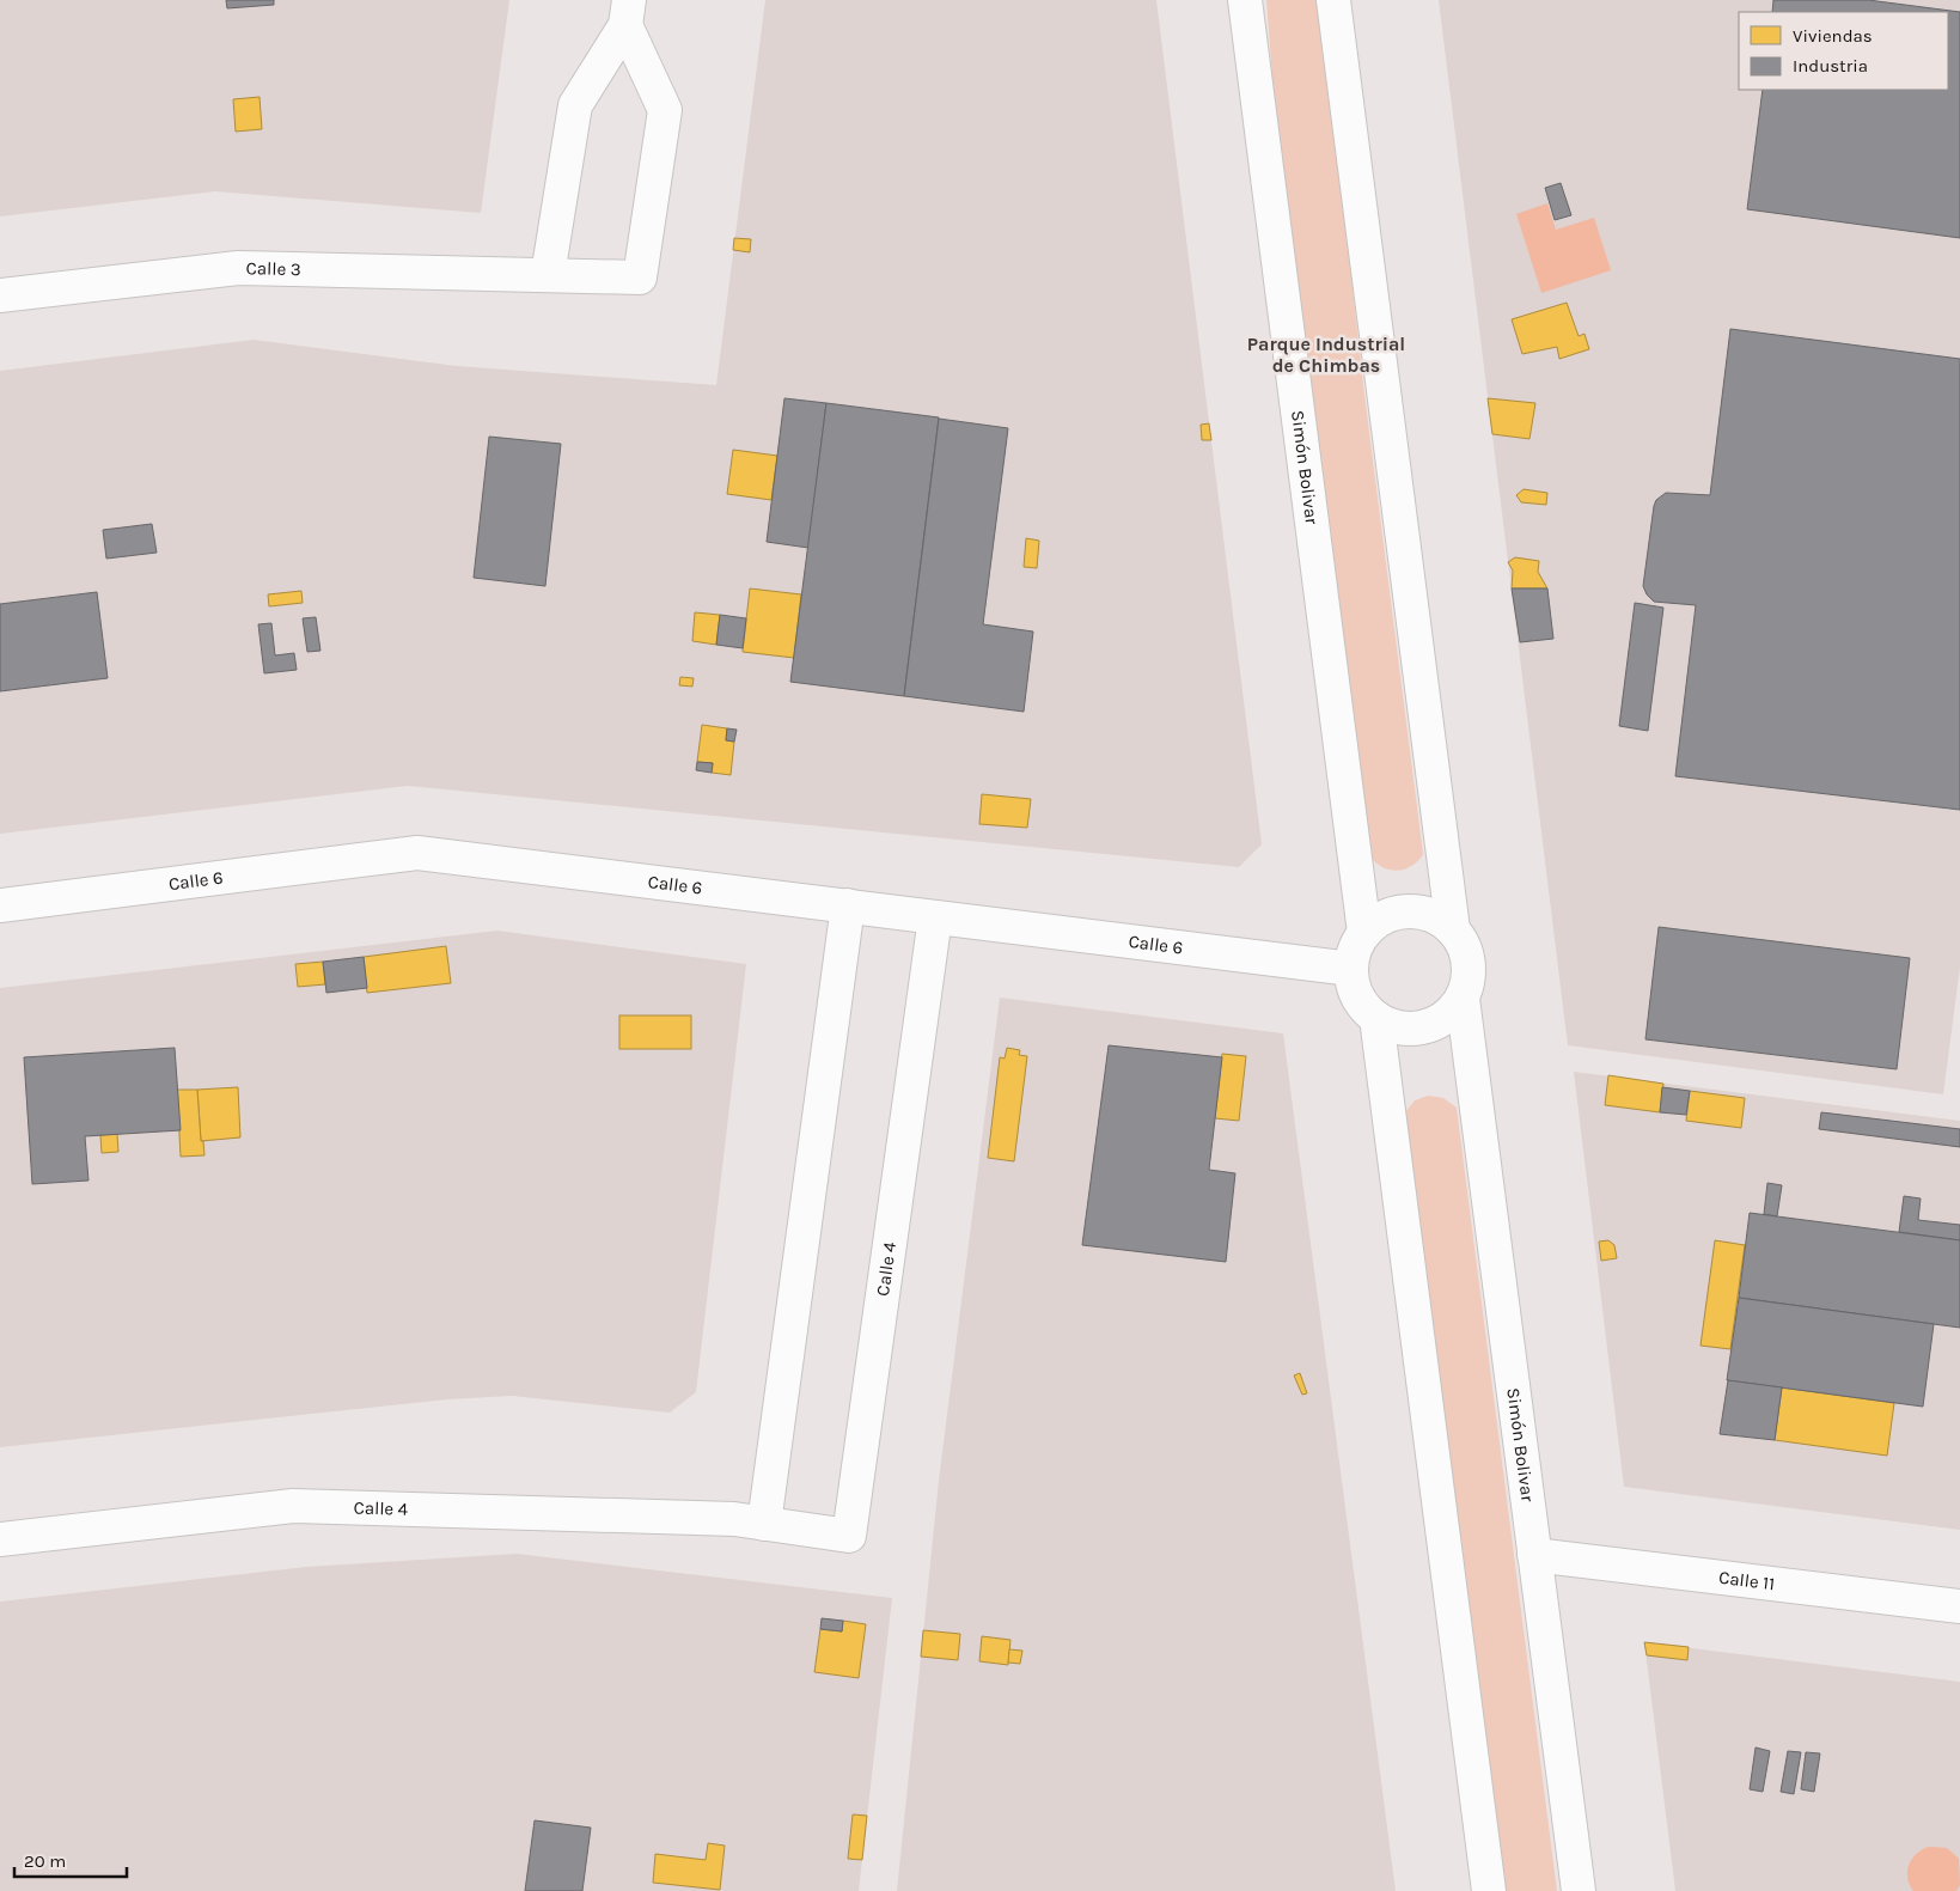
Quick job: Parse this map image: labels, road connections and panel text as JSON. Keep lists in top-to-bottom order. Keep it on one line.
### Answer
{"streets":{"street":["Calle 3","Simón Bolivar","Calle 6","Calle 4","Calle 11"]},"crossings":[["Simón Bolivar","Calle 6"],["Simón Bolivar","Calle 11"],["Calle 6","Calle 4"]],"districts":["Parque Industrial de Chimbas"],"legend":["Viviendas","Industria"],"scale_bar":"20 m"}
